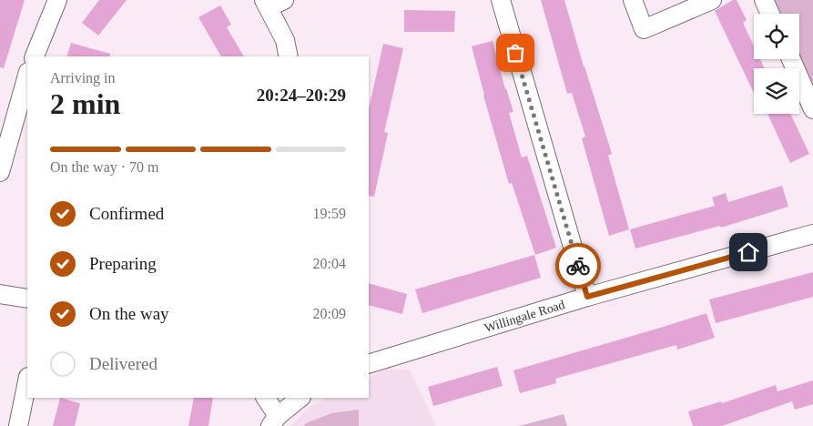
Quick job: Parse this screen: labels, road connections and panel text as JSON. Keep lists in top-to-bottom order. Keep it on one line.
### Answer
{"streets":{"street":["Willingale Road"]},"page":{"heading":["2 min","Arriving in","20:24–20:29"],"bar":"On the way · 70 m","list":[["Confirmed","19:59"],["Preparing","20:04"],["On the way","20:09"],"Delivered"]}}
